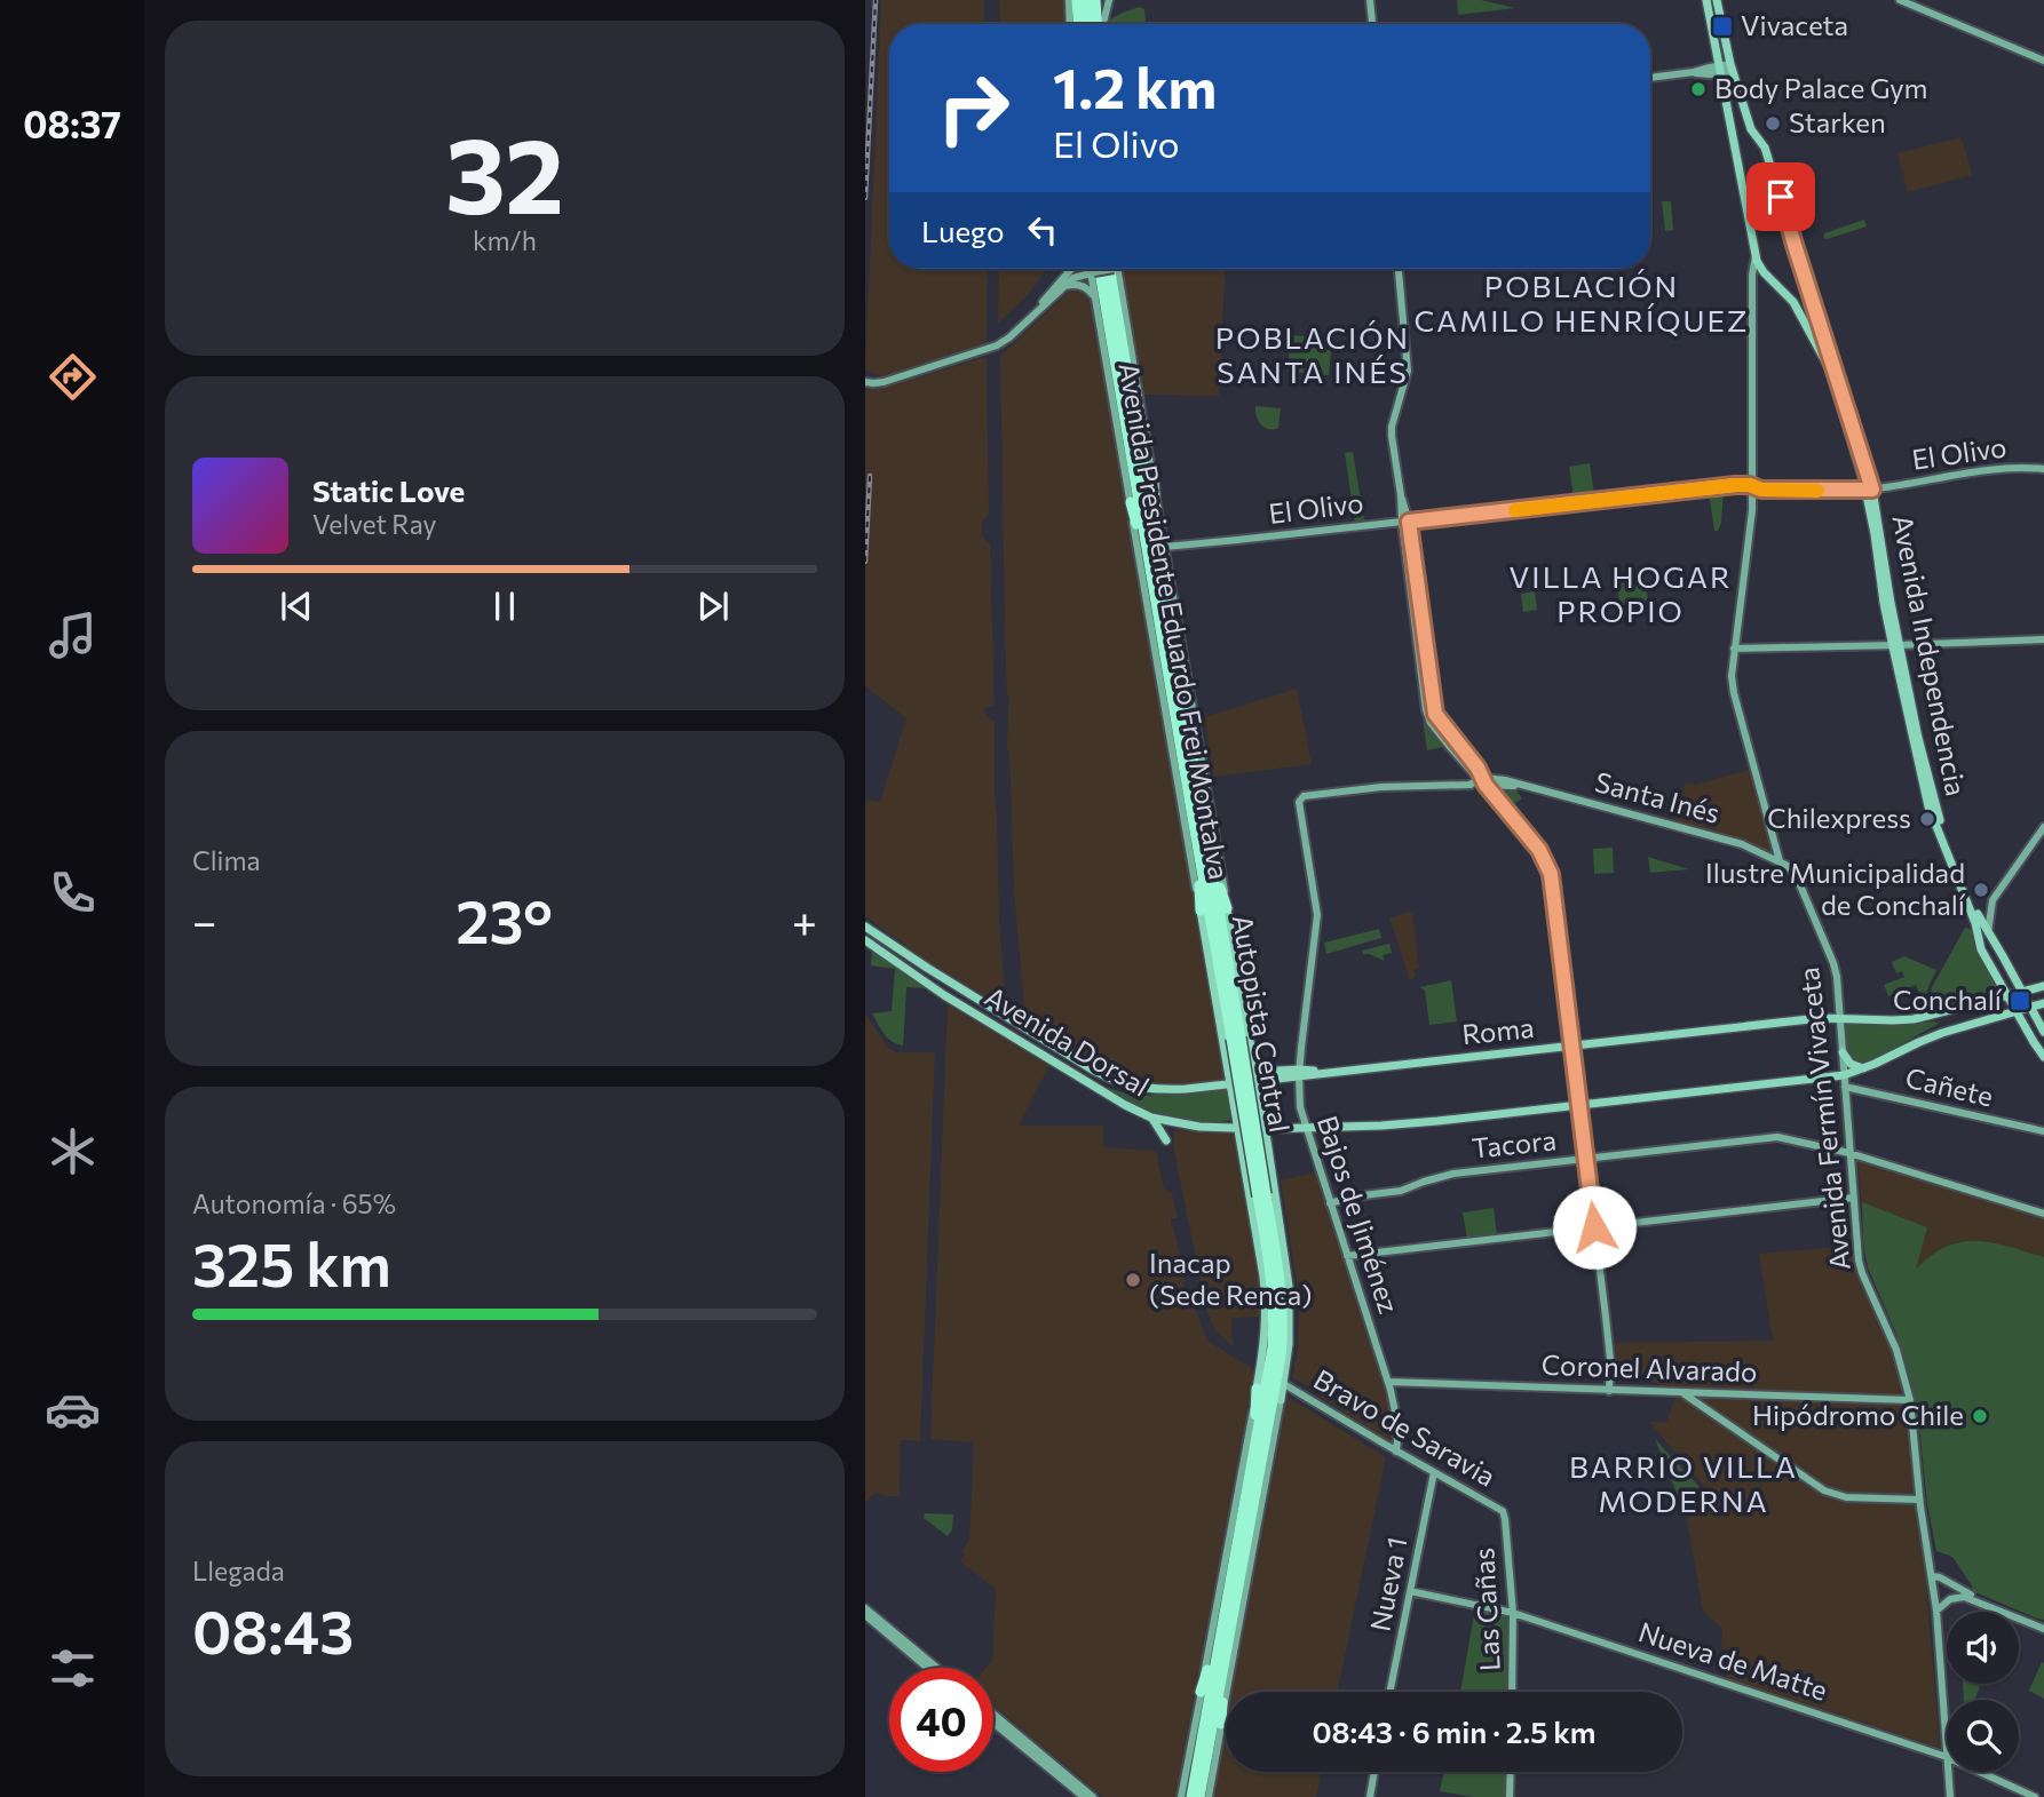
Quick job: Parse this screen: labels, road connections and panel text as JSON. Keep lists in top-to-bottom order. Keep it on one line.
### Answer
{"streets":{"highway":["Autopista Central"],"main road":["Avenida Presidente Eduardo Frei Montalva","Avenida Independencia","Roma","Avenida Dorsal","Avenida Fermín Vivaceta"],"street":["El Olivo","Santa Inés","Cañete","Tacora","Bajos de Jiménez","Coronel Alvarado","Bravo de Saravia","Nueva 1","Las Cañas","Nueva de Matte"]},"crossings":[["El Olivo","Avenida Presidente Eduardo Frei Montalva"],["El Olivo","Avenida Independencia"],["El Olivo","Avenida Fermín Vivaceta"],["Avenida Presidente Eduardo Frei Montalva","Roma"],["Avenida Presidente Eduardo Frei Montalva","Avenida Dorsal"],["Avenida Presidente Eduardo Frei Montalva","Bravo de Saravia"],["Avenida Independencia","Avenida Fermín Vivaceta"],["Santa Inés","Avenida Fermín Vivaceta"],["Santa Inés","Bajos de Jiménez"],["Roma","Avenida Dorsal"],["Roma","Avenida Fermín Vivaceta"],["Roma","Bajos de Jiménez"],["Avenida Dorsal","Avenida Fermín Vivaceta"],["Avenida Dorsal","Bajos de Jiménez"],["Cañete","Avenida Fermín Vivaceta"],["Avenida Fermín Vivaceta","Tacora"],["Avenida Fermín Vivaceta","Coronel Alvarado"],["Avenida Fermín Vivaceta","Nueva de Matte"],["Tacora","Bajos de Jiménez"],["Bajos de Jiménez","Coronel Alvarado"],["Bajos de Jiménez","Bravo de Saravia"],["Bravo de Saravia","Nueva 1"],["Bravo de Saravia","Las Cañas"],["Nueva 1","Nueva de Matte"],["Las Cañas","Nueva de Matte"]],"districts":["POBLACIÓN CAMILO HENRÍQUEZ","POBLACIÓN SANTA INÉS","VILLA HOGAR PROPIO","BARRIO VILLA MODERNA"],"places":{"transit":["Vivaceta","Conchalí"],"other":["Body Palace Gym","Starken","Chilexpress","Ilustre Municipalidad de Conchalí","Inacap (Sede Renca)","Hipódromo Chile"]},"page":{"tabs":"08:37","tile":[["32","km/h"],"Clima",["Autonomía · 65%","325 km"],["Llegada","08:43"]],"turn":["1.2 km","El Olivo"],"then":"Luego","song":["Static Love","Velvet Ray"],"heat":["−","23°","+"],"limit":"40","trip":"08:43 · 6 min · 2.5 km"}}
